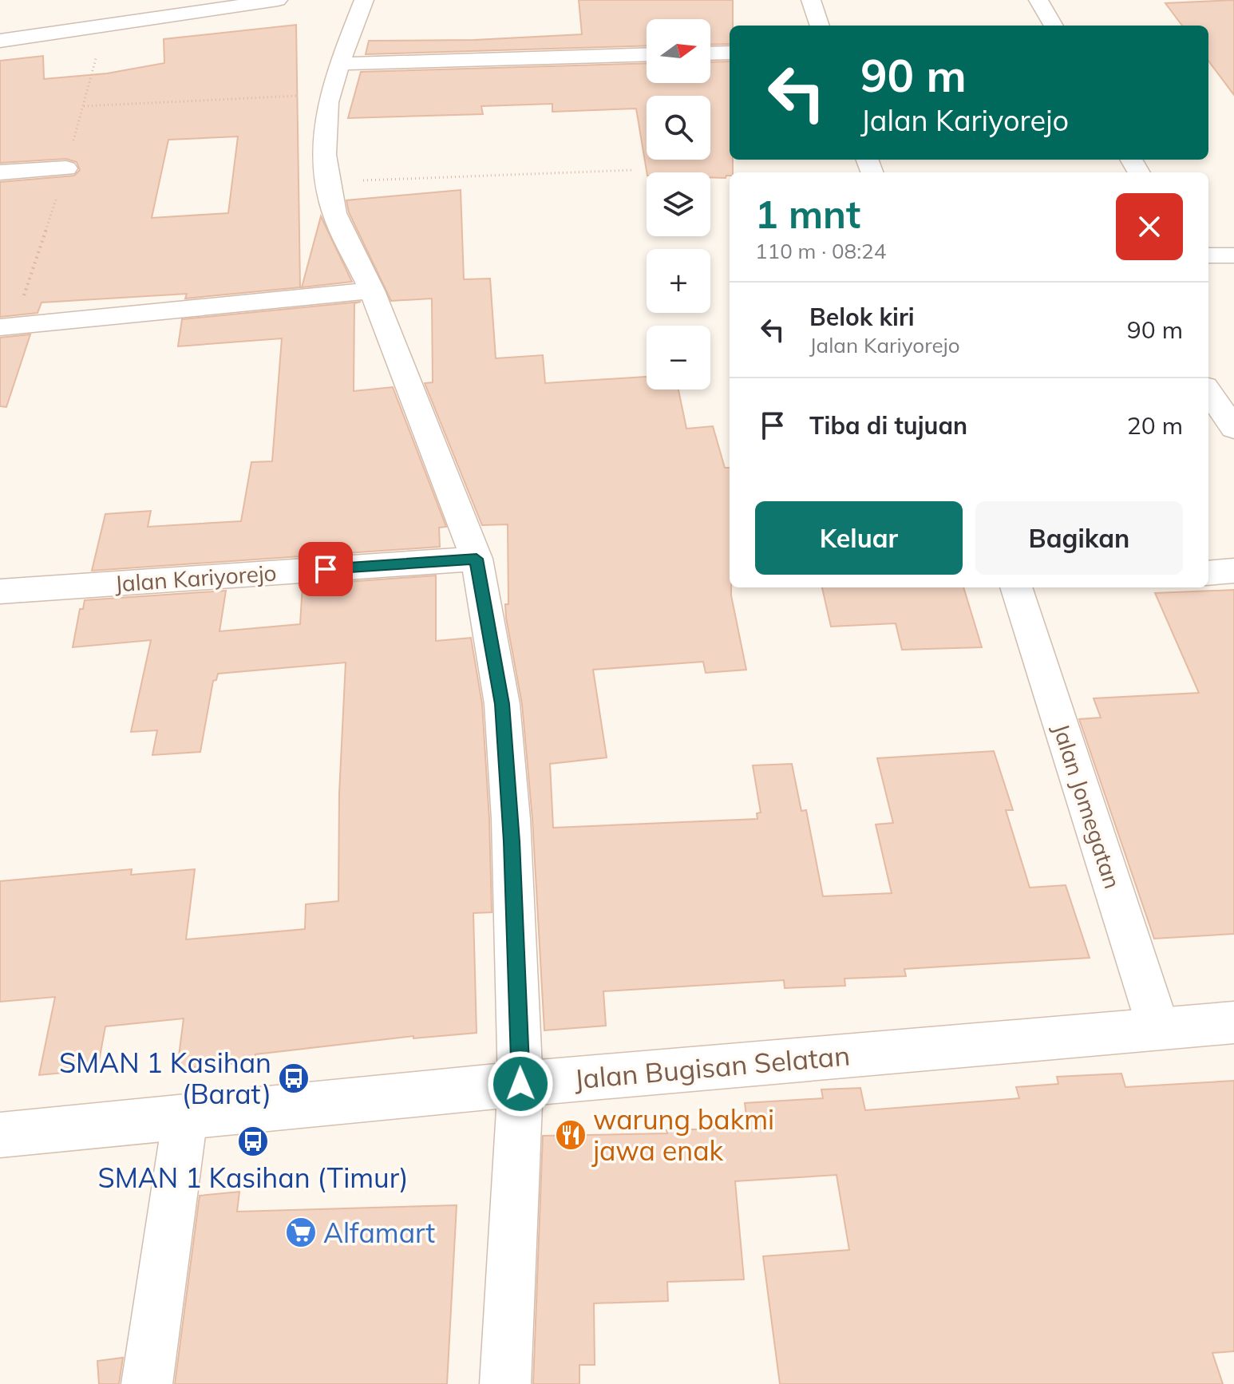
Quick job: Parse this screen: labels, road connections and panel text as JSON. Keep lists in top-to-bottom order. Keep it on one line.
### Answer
{"streets":{"street":["Jalan Kariyorejo","Jalan Jomegatan","Jalan Bugisan Selatan"]},"crossings":[["Jalan Jomegatan","Jalan Bugisan Selatan"]],"places":{"bus stop":["SMAN 1 Kasihan (Barat)","SMAN 1 Kasihan (Timur)"],"restaurant":["warung bakmi jawa enak"],"supermarket":["Alfamart"]},"north":"right","page":{"map_buttons":["+","−"],"turn":["90 m","Jalan Kariyorejo"],"heading":["1 mnt","110 m · 08:24"],"list":[{"name":"Belok kiri","note":"Jalan Kariyorejo","value":"90 m"},{"name":"Tiba di tujuan","value":"20 m"}],"buttons":["Keluar","Bagikan"]}}
